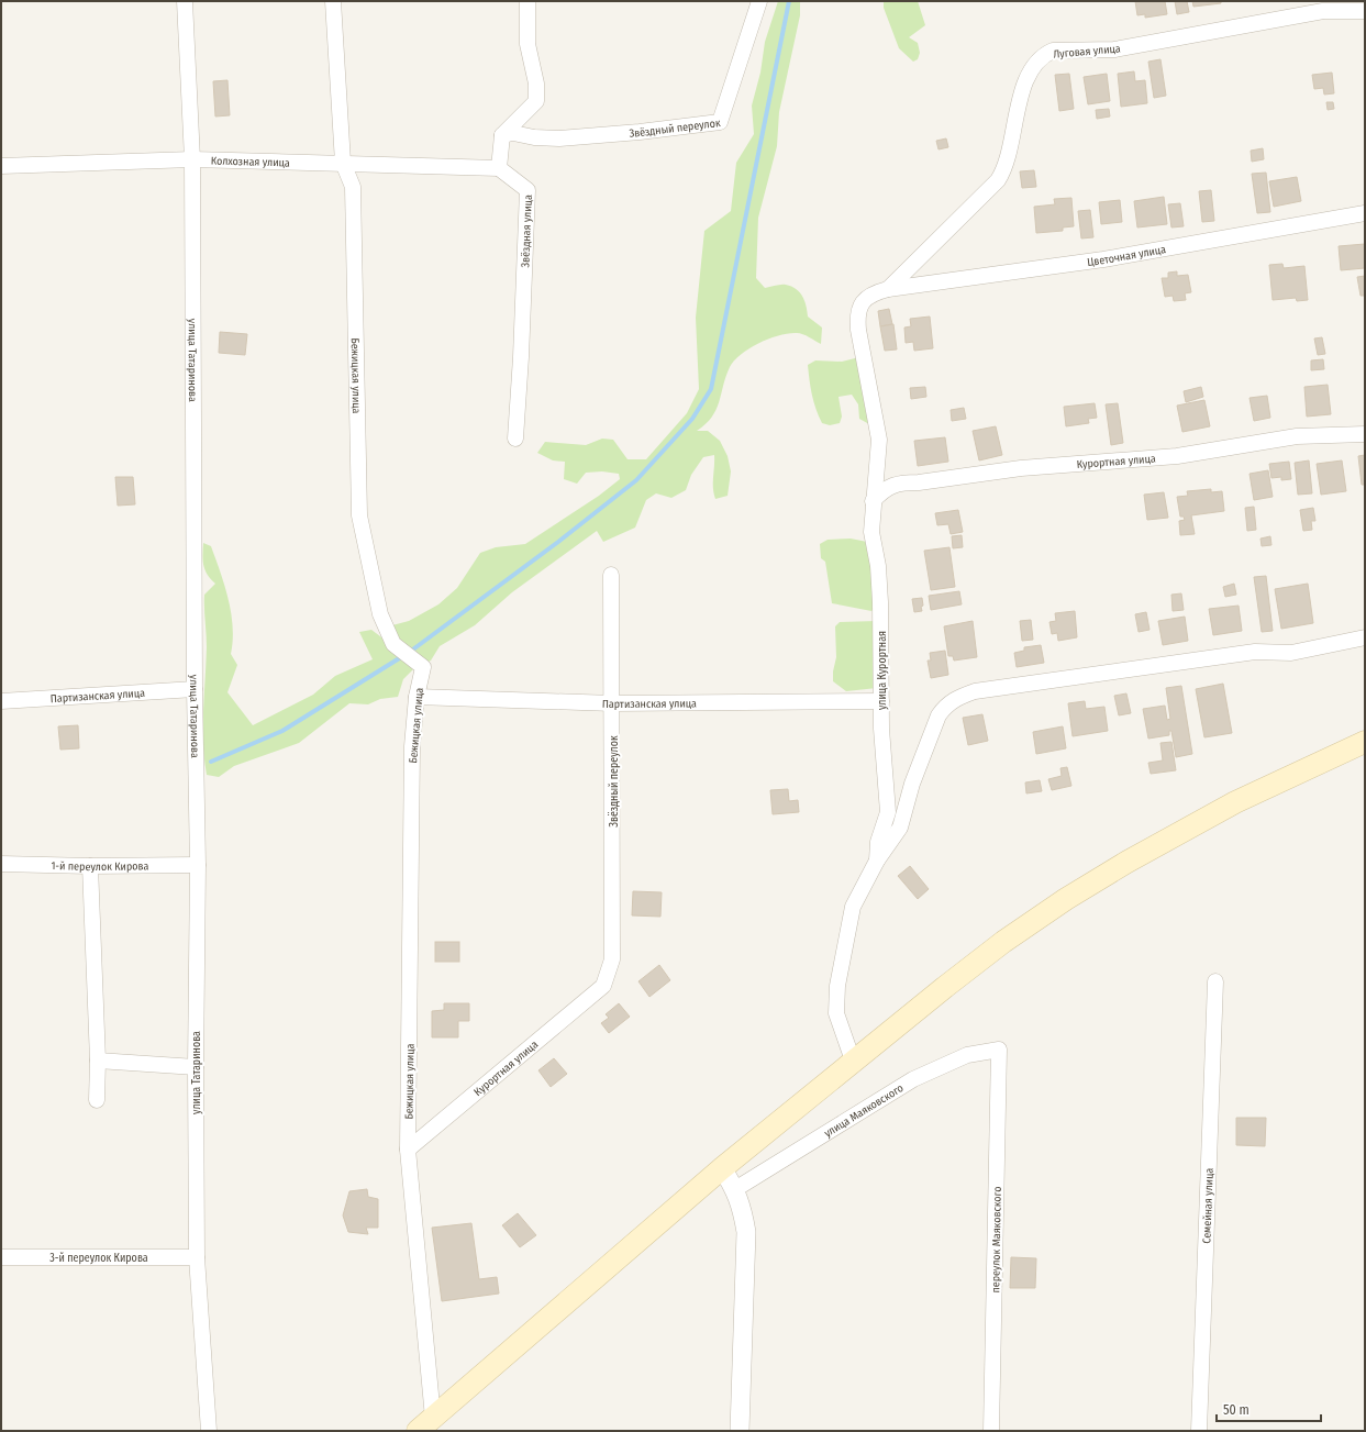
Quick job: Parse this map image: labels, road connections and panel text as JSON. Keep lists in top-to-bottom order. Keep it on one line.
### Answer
{"streets":{"street":["Луговая улица","Звёздный переулок","Колхозная улица","Звёздная улица","Цветочная улица","улица Татаринова","Бежицкая улица","Курортная улица","улица Курортная","Партизанская улица","1-й переулок Кирова","улица Маяковского","Семейная улица","переулок Маяковского","3-й переулок Кирова"]},"crossings":[["Луговая улица","Цветочная улица"],["Луговая улица","улица Курортная"],["Звёздный переулок","Курортная улица"],["Звёздный переулок","Партизанская улица"],["Колхозная улица","Звёздная улица"],["Колхозная улица","улица Татаринова"],["Колхозная улица","Бежицкая улица"],["Цветочная улица","улица Курортная"],["улица Татаринова","Партизанская улица"],["улица Татаринова","1-й переулок Кирова"],["улица Татаринова","3-й переулок Кирова"],["Бежицкая улица","Курортная улица"],["Бежицкая улица","Партизанская улица"],["Курортная улица","улица Курортная"],["улица Курортная","Партизанская улица"],["улица Маяковского","переулок Маяковского"]],"scale_bar":"50 m"}
